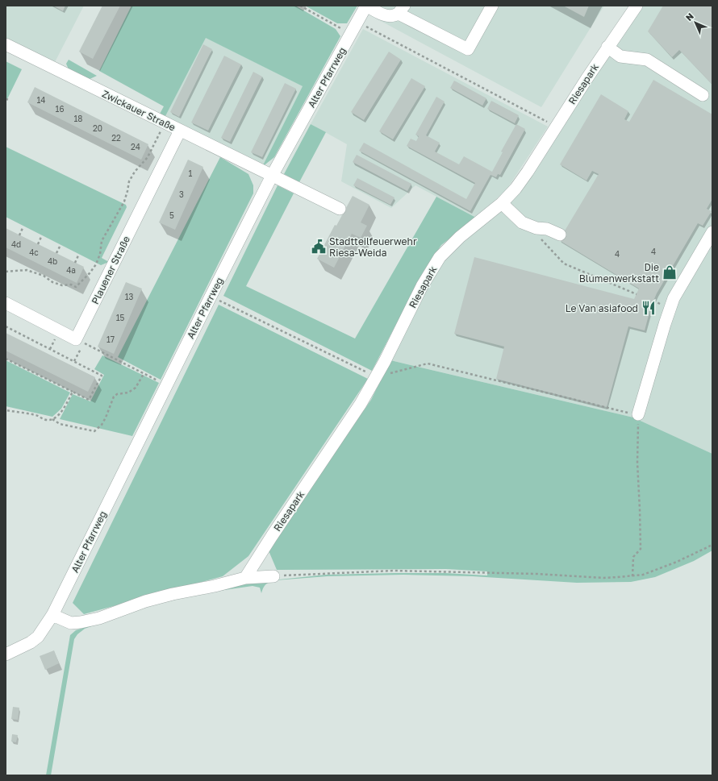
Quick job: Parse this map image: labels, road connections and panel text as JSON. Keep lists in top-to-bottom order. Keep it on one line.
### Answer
{"streets":{"street":["Alter Pfarrweg","Riesapark","Zwickauer Straße","Plauener Straße"]},"crossings":[["Alter Pfarrweg","Zwickauer Straße"],["Zwickauer Straße","Plauener Straße"]],"places":{"public building":["Stadtteilfeuerwehr Riesa-Weida"],"shop":["Die Blumenwerkstatt"],"restaurant":["Le Van asiafood"]},"house_numbers":["14","16","18","20","22","24","1","3","5","4d","4","4c","4","4b","4a","13","15","17"],"north":"top left"}
